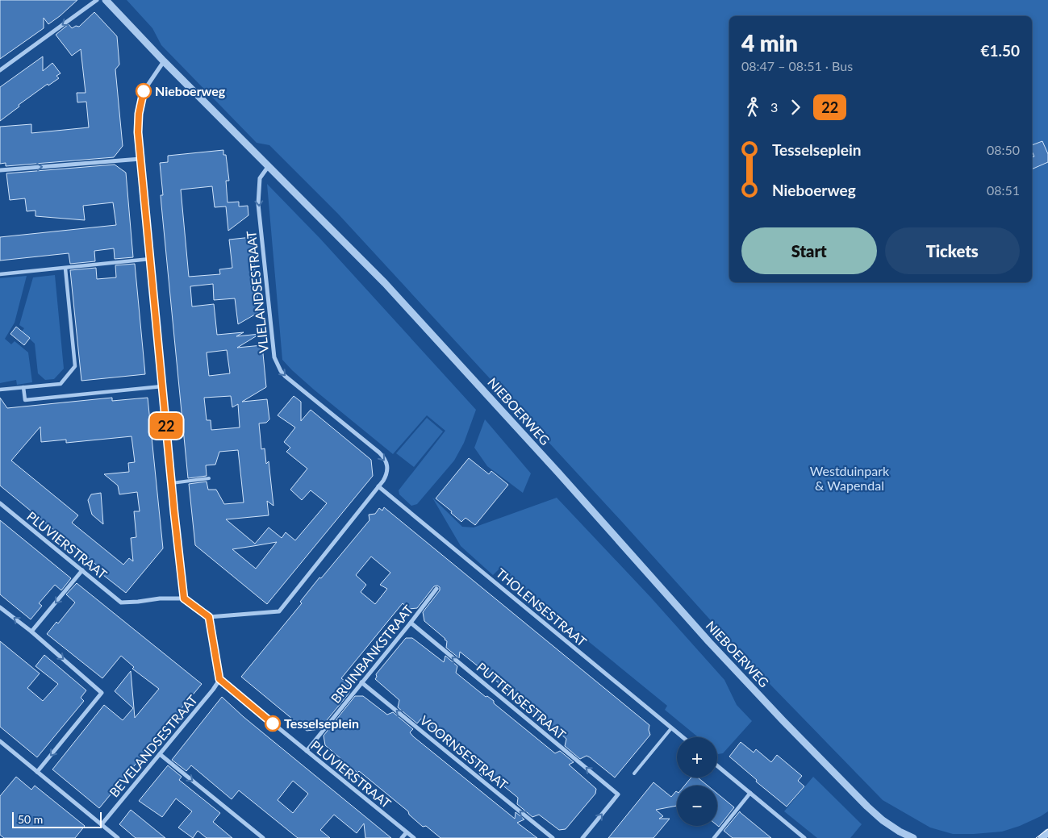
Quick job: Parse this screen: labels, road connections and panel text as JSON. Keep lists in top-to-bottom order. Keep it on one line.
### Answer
{"streets":{"street":["VLIELANDSESTRAAT","NIEBOERWEG","PLUVIERSTRAAT","THOLENSESTRAAT","BRUINBANKSTRAAT","PUTTENSESTRAAT","BEVELANDSESTRAAT","VOORNSESTRAAT"]},"crossings":[["VLIELANDSESTRAAT","NIEBOERWEG"],["VLIELANDSESTRAAT","THOLENSESTRAAT"],["PLUVIERSTRAAT","BRUINBANKSTRAAT"],["PLUVIERSTRAAT","BEVELANDSESTRAAT"],["BRUINBANKSTRAAT","PUTTENSESTRAAT"],["BRUINBANKSTRAAT","VOORNSESTRAAT"]],"one_way":["VLIELANDSESTRAAT","PUTTENSESTRAAT","VOORNSESTRAAT"],"parks":["Westduinpark & Wapendal"],"places":["Nieboerweg","Tesselseplein"],"lines":["bus line 22"],"scale_bar":"50 m","page":{"on_map":"22","heading":["4 min","08:47 – 08:51 · Bus","€1.50"],"legs":["3","22"],"list":[{"name":"Tesselseplein","value":"08:50"},{"name":"Nieboerweg","value":"08:51"}],"buttons":["Start","Tickets"],"map_buttons":["+","−"],"scale":"50 m"}}
